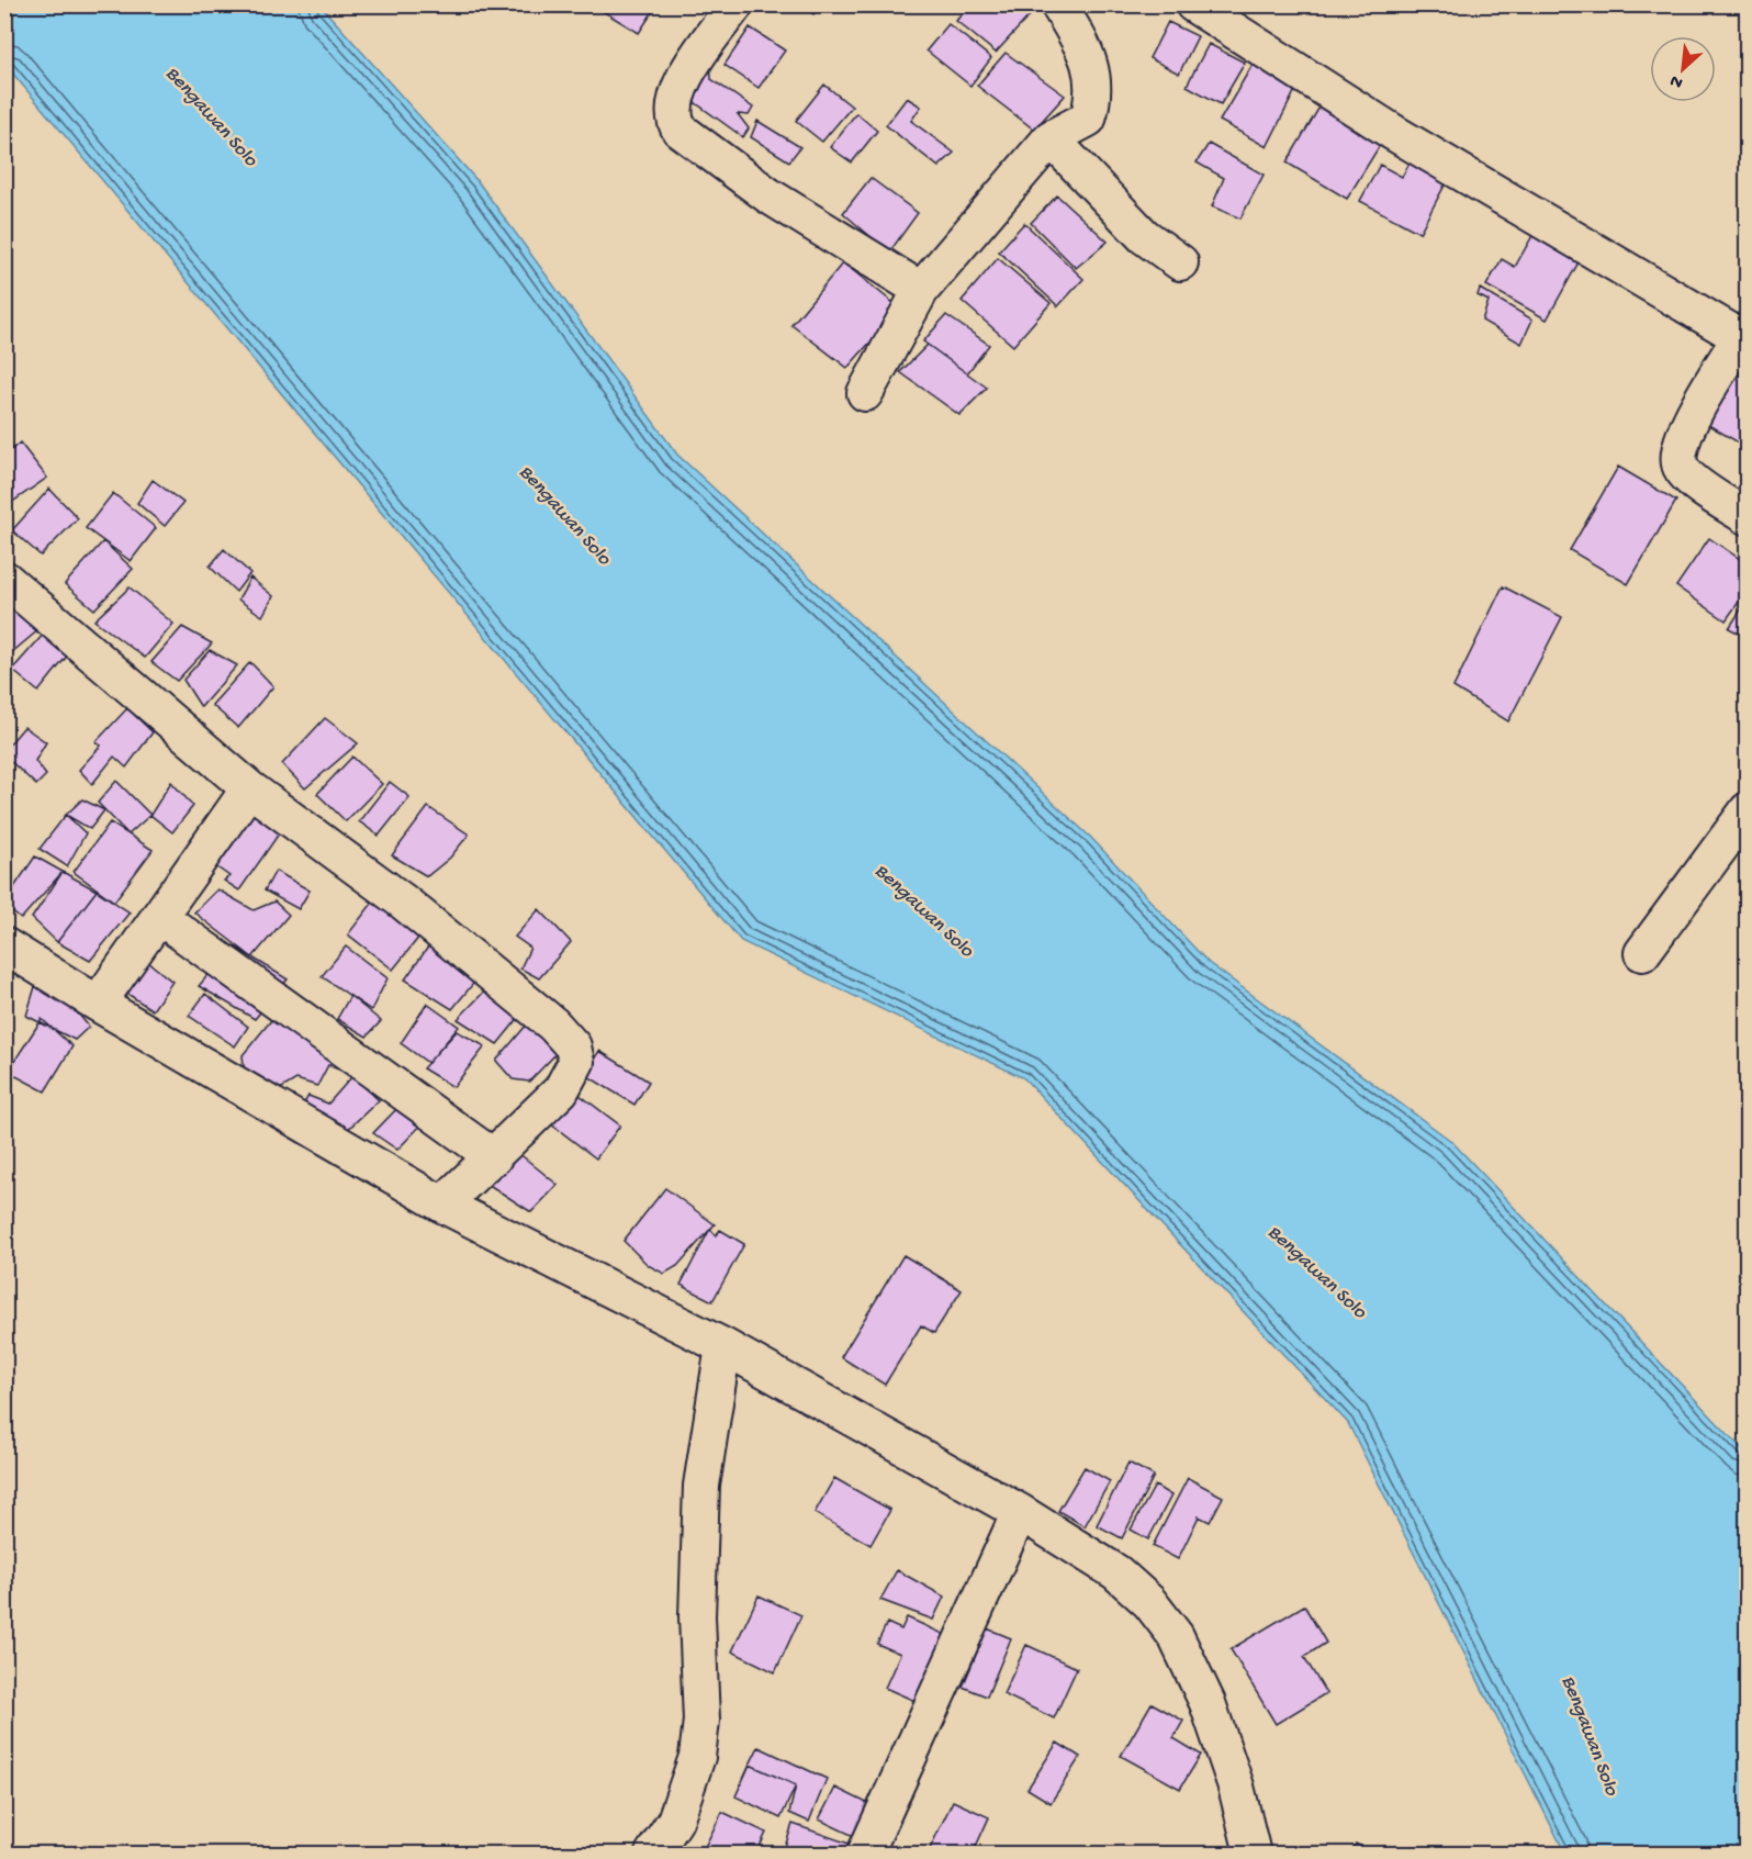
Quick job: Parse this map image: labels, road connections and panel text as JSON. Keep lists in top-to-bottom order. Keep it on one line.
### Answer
{"water":["Bengawan Solo"],"north":"bottom left"}
